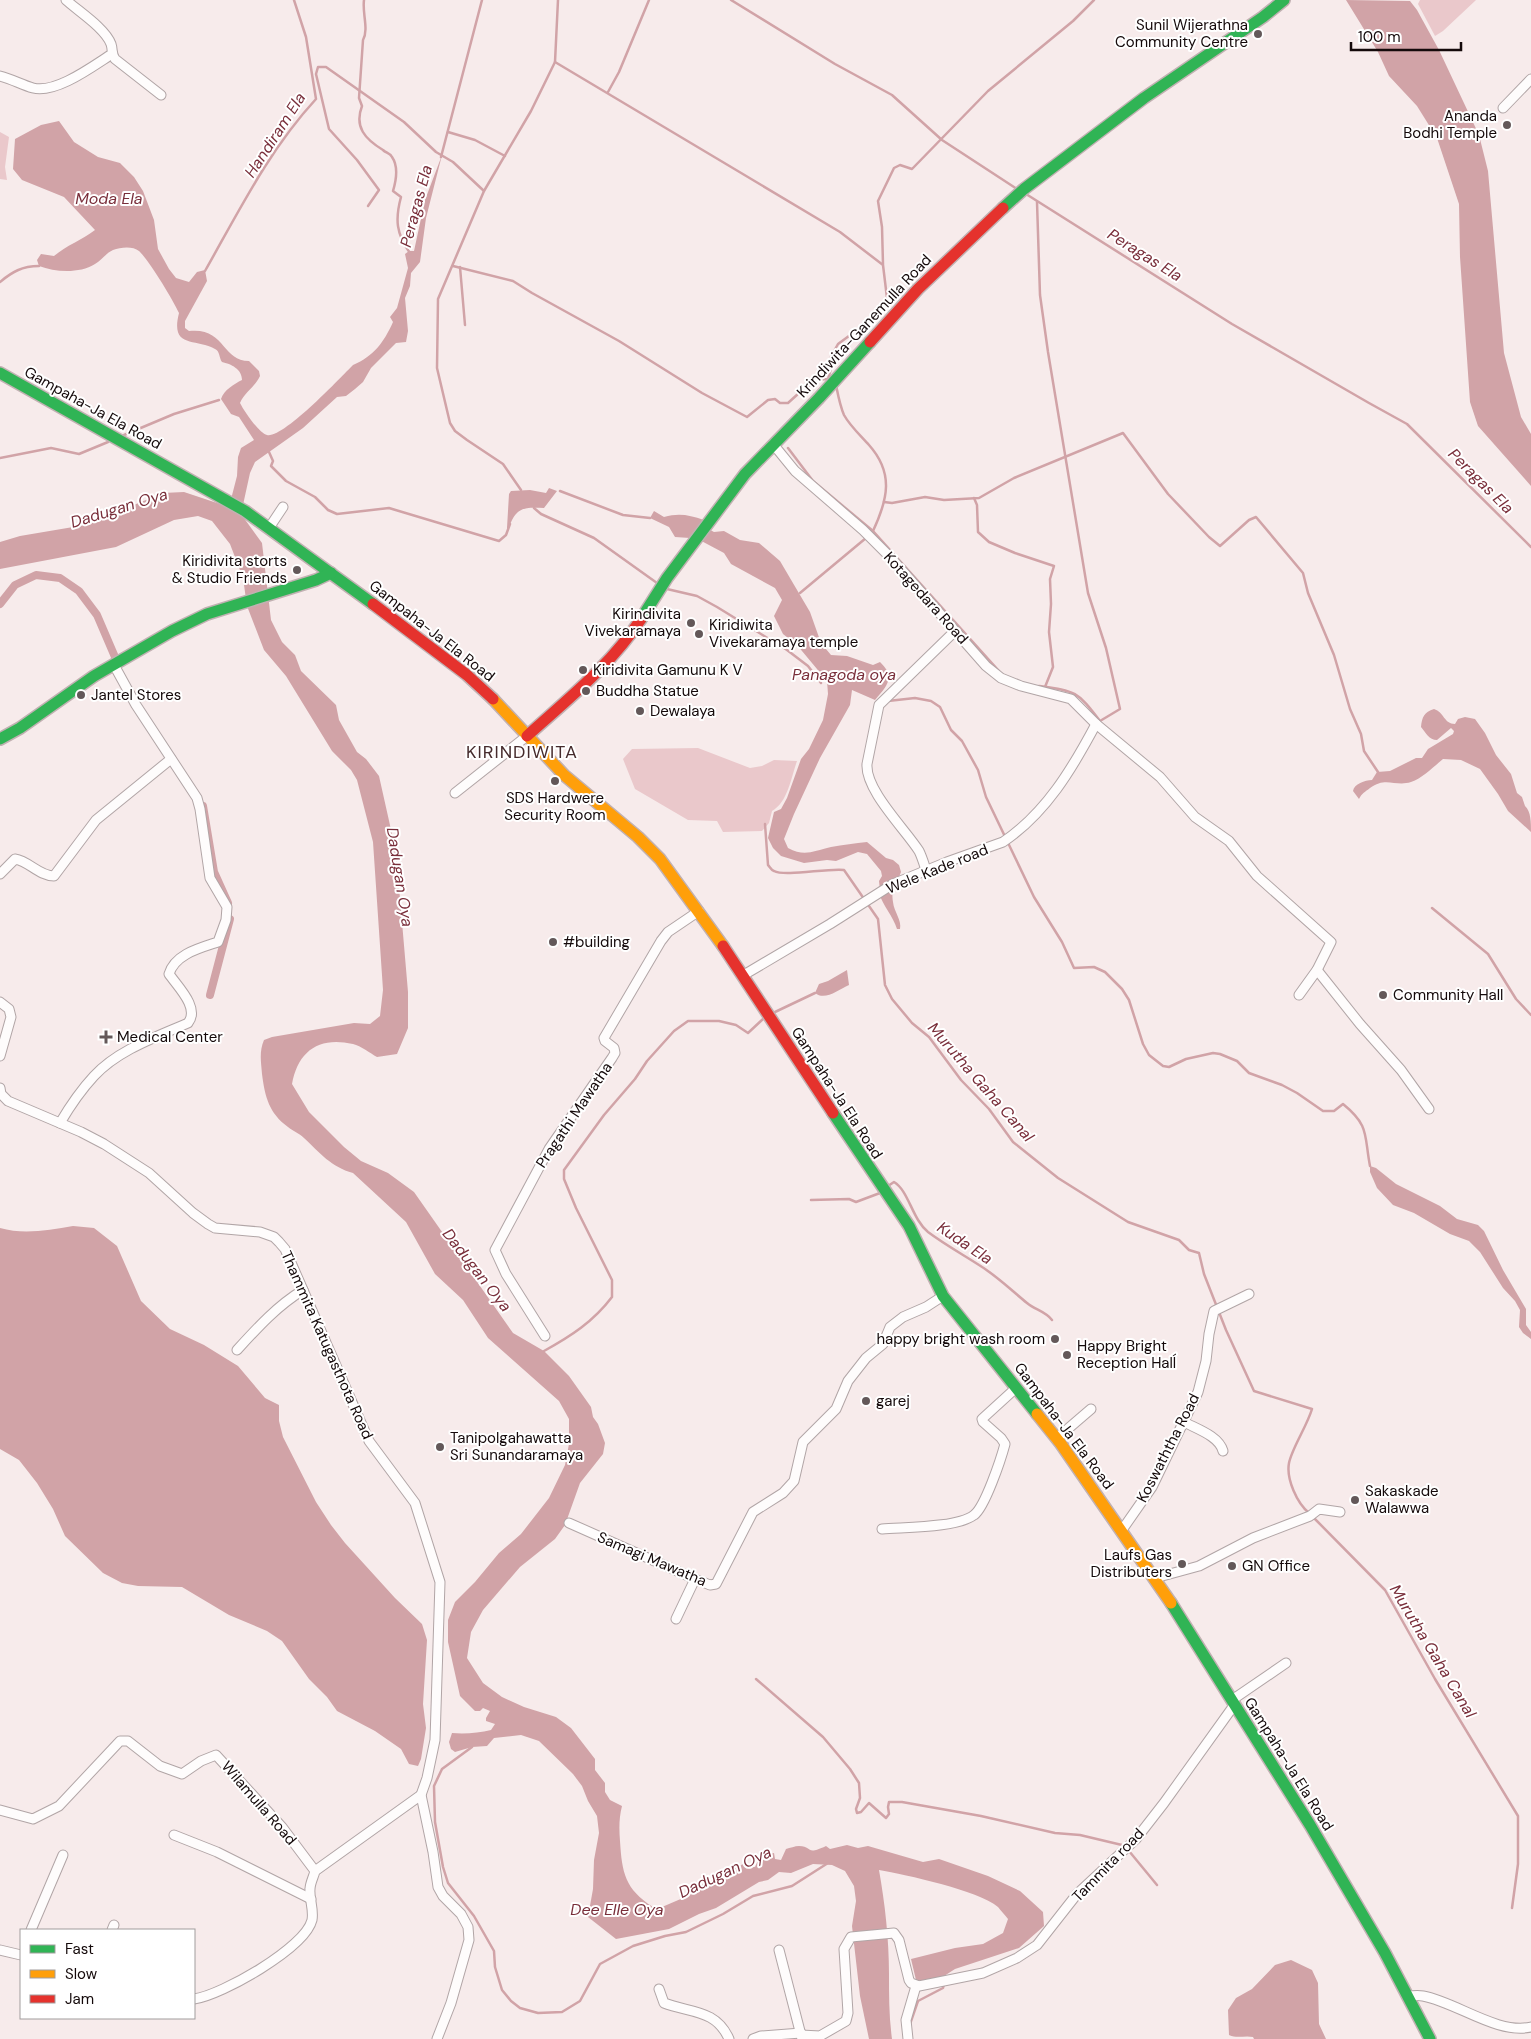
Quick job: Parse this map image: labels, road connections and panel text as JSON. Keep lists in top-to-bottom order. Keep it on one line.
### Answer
{"streets":{"main road":["Krindiwita-Ganemulla Road","Gampaha-Ja Ela Road"],"street":["Kotagedara Road","Wele Kade road","Pragathi Mawatha","Thammita Katugasthota Road","Koswaththa Road","Samagi Mawatha","Wilamulla Road","Tammita road"]},"crossings":[["Krindiwita-Ganemulla Road","Gampaha-Ja Ela Road"],["Krindiwita-Ganemulla Road","Kotagedara Road"],["Gampaha-Ja Ela Road","Wele Kade road"],["Gampaha-Ja Ela Road","Pragathi Mawatha"],["Gampaha-Ja Ela Road","Koswaththa Road"],["Gampaha-Ja Ela Road","Samagi Mawatha"],["Gampaha-Ja Ela Road","Tammita road"],["Kotagedara Road","Wele Kade road"]],"districts":["KIRINDIWITA"],"water":["Handiram Ela","Moda Ela","Peragas Ela","Dadugan Oya","Panagoda oya","Murutha Gaha Canal","Kuda Ela","Dee Elle Oya"],"places":{"other":["Sunil Wijerathna Community Centre","Ananda Bodhi Temple","Kiridivita storts & Studio Friends","Kirindivita Vivekaramaya","Kiridiwita Vivekaramaya temple","Kiridivita Gamunu K V","Buddha Statue","Jantel Stores","Dewalaya","SDS Hardwere Security Room","#building","Community Hall","happy bright wash room","Happy Bright Reception Halĺ","garej","Tanipolgahawatta Sri Sunandaramaya","Sakaskade Walawwa","Laufs Gas Distributers","GN Office"],"health":["Medical Center"]},"legend":["Fast","Slow","Jam"],"scale_bar":"100 m"}
